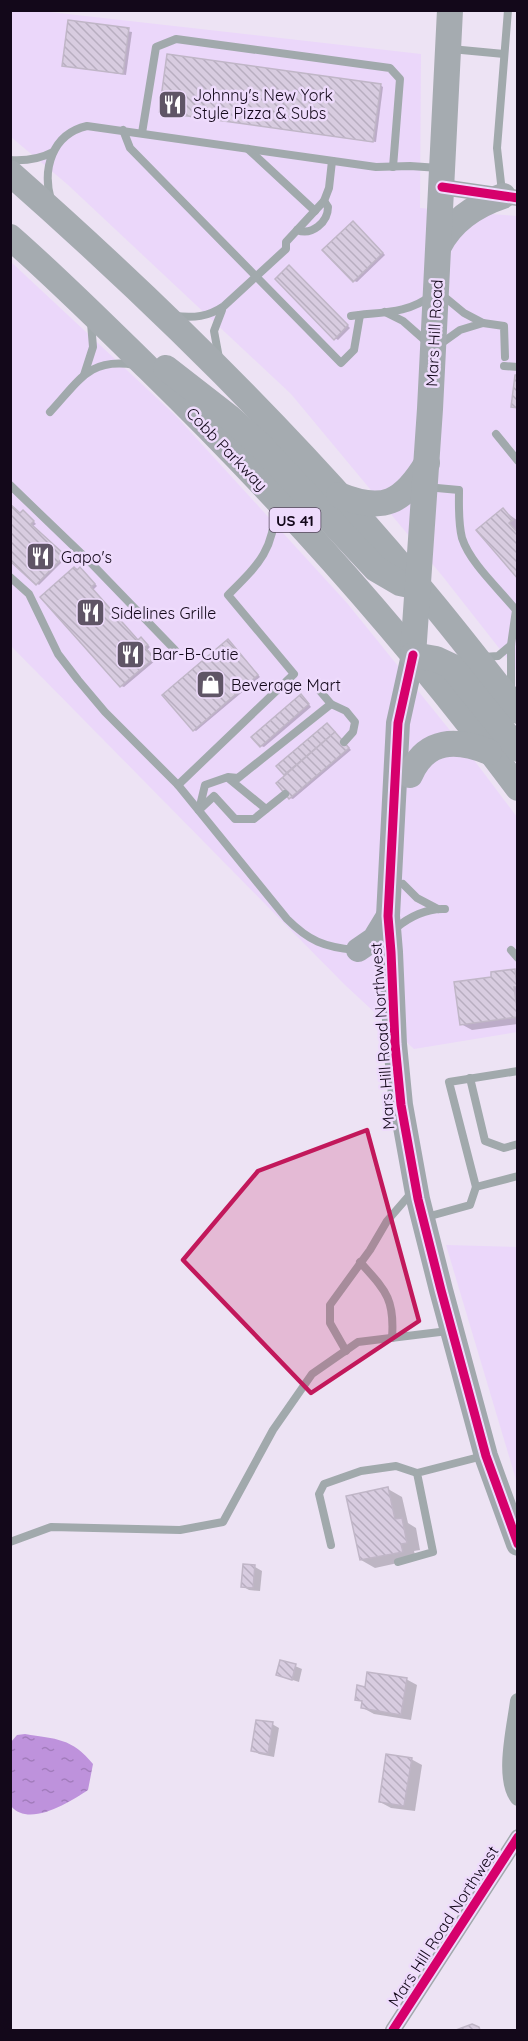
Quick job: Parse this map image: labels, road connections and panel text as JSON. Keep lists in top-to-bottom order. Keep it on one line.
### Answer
{"streets":{"main road":["Mars Hill Road","Cobb Parkway","US 41"],"street":["Mars Hill Road Northwest"]},"crossings":[["Mars Hill Road","Cobb Parkway"],["Mars Hill Road","US 41"],["Mars Hill Road","Mars Hill Road Northwest"],["Cobb Parkway","Mars Hill Road Northwest"]],"places":{"restaurant":["Johnny's New York Style Pizza & Subs","Gapo's","Sidelines Grille","Bar-B-Cutie"],"shop":["Beverage Mart"]}}
